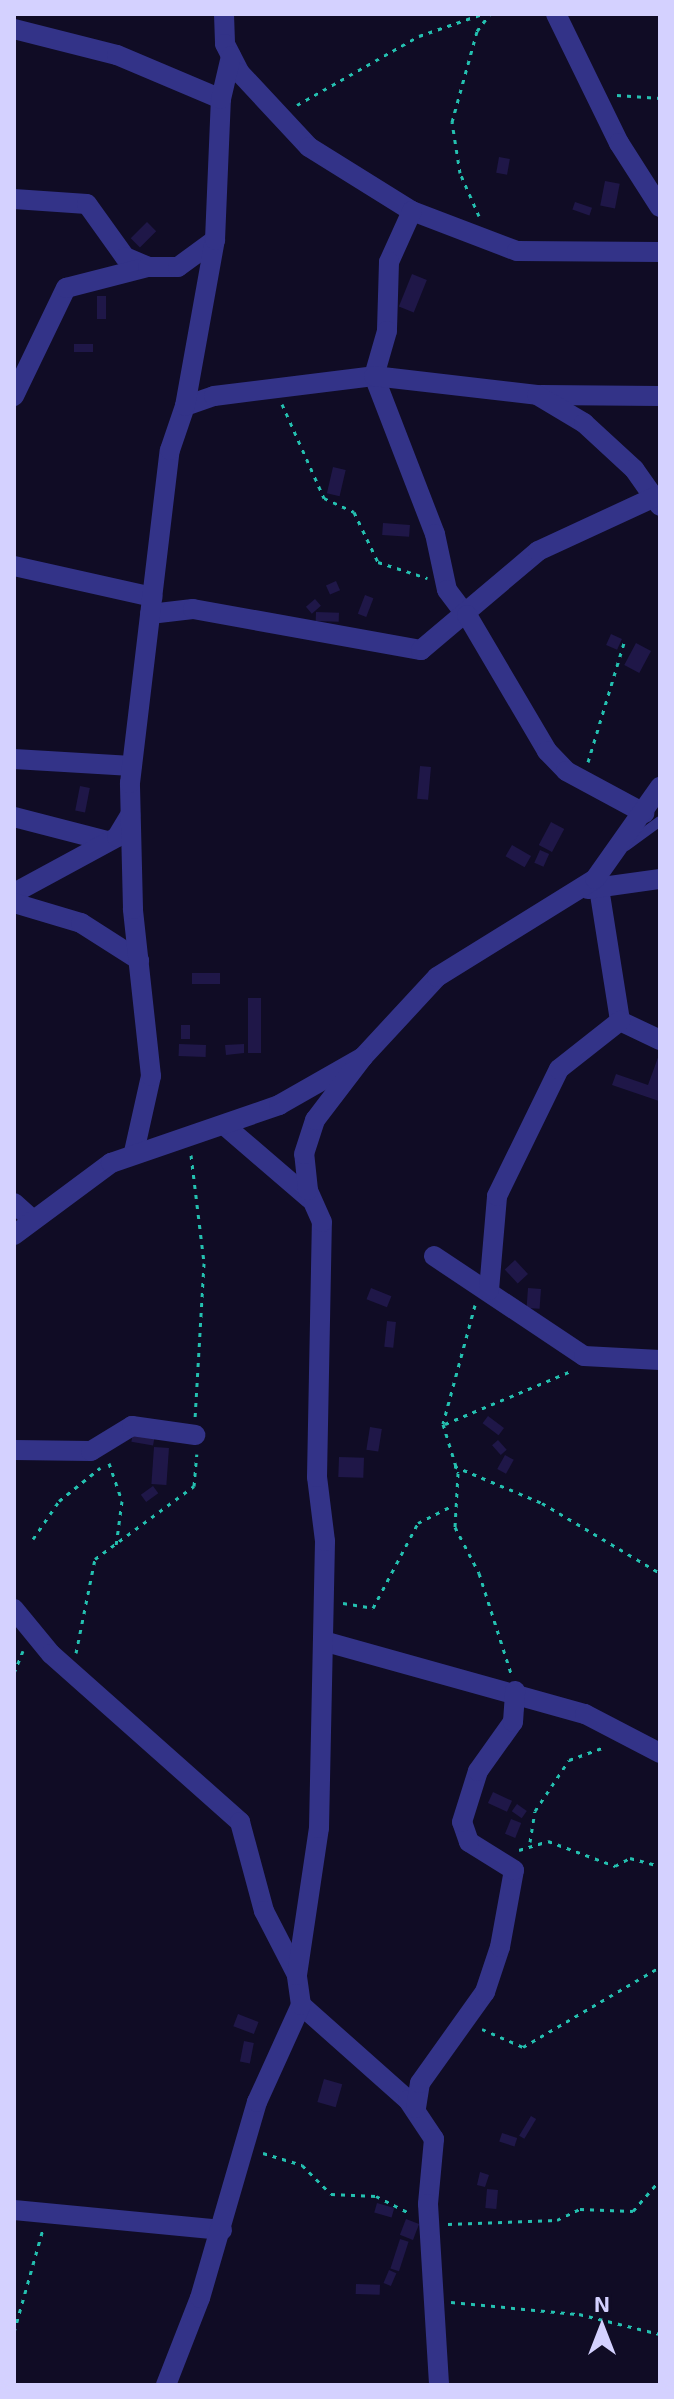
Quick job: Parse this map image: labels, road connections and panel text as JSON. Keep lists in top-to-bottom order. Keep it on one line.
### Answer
{"north":"top"}
